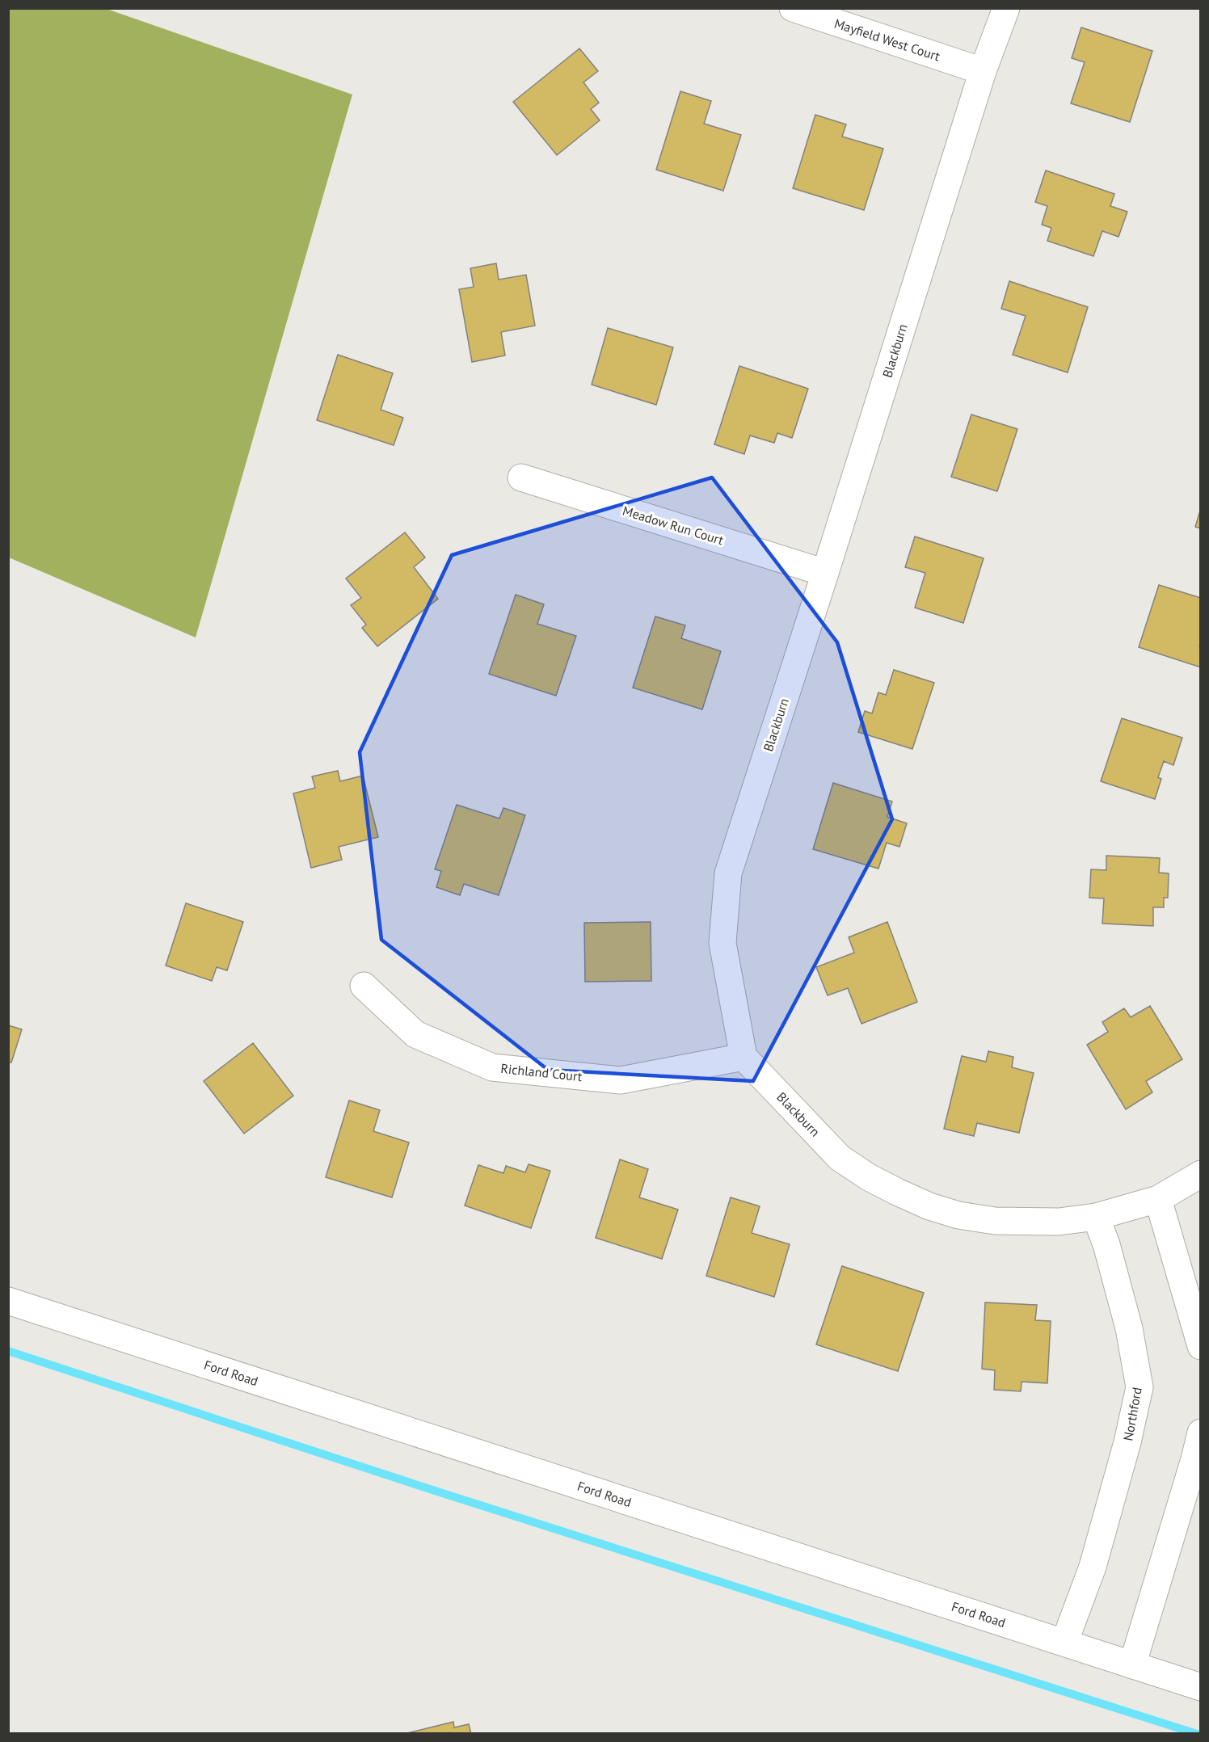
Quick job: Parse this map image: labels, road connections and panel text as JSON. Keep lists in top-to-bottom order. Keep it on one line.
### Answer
{"streets":{"street":["Mayfield West Court","Blackburn","Meadow Run Court","Richland Court","Ford Road","Northford"]},"crossings":[["Mayfield West Court","Blackburn"],["Blackburn","Meadow Run Court"],["Blackburn","Richland Court"],["Blackburn","Northford"],["Ford Road","Northford"]]}
